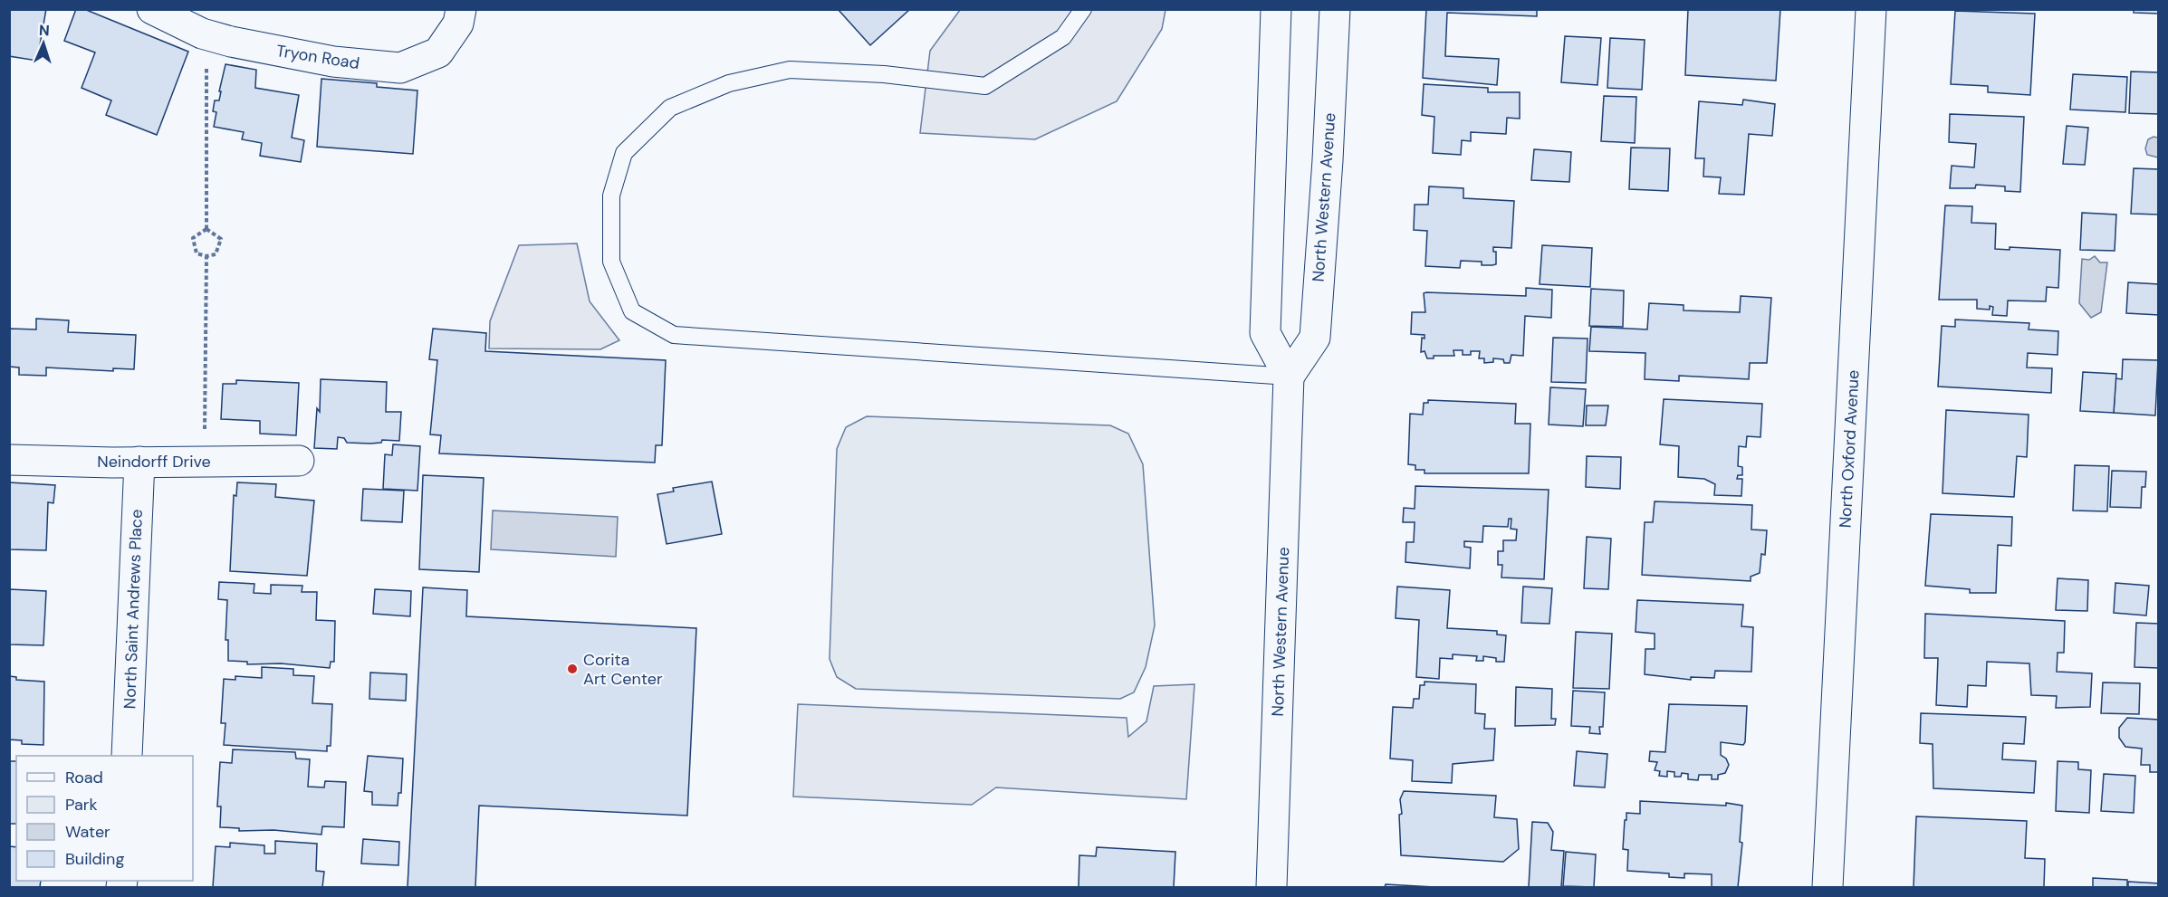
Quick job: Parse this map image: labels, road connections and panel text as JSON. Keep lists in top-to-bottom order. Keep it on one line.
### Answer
{"streets":{"street":["Tryon Road","North Western Avenue","North Oxford Avenue","Neindorff Drive","North Saint Andrews Place"]},"crossings":[["Neindorff Drive","North Saint Andrews Place"]],"places":["Corita Art Center"],"legend":["Road","Park","Water","Building"],"north":"top"}
